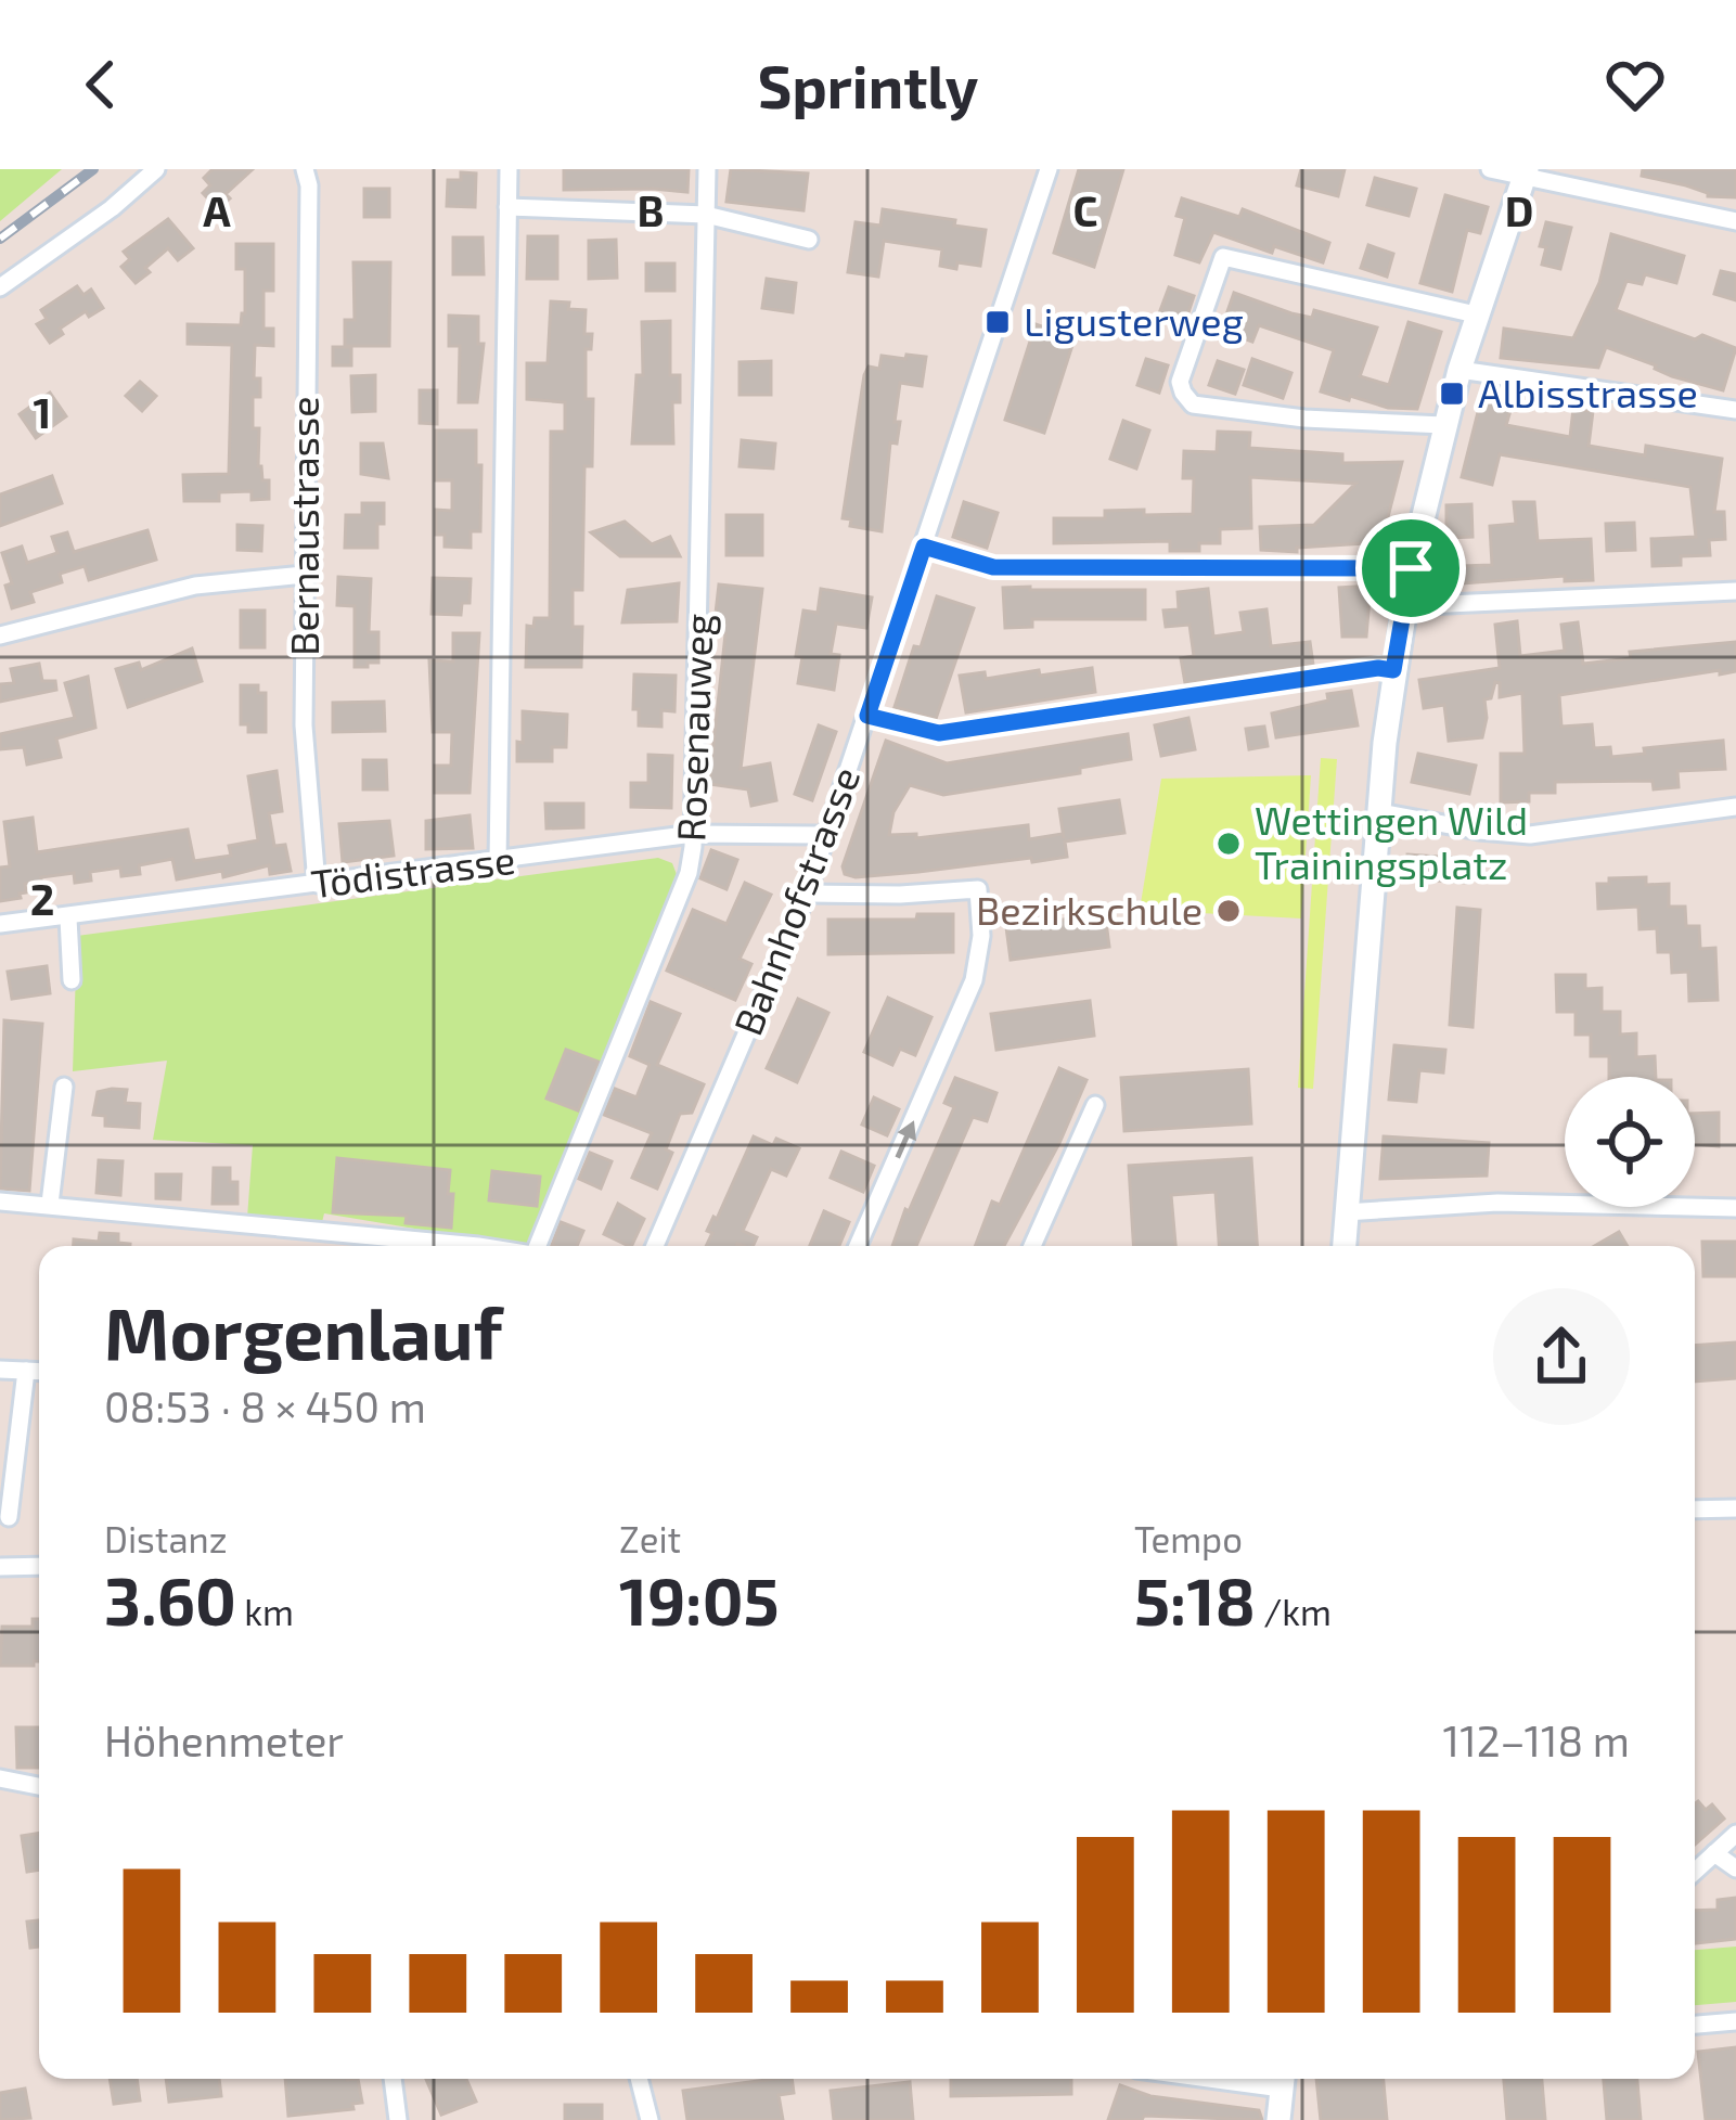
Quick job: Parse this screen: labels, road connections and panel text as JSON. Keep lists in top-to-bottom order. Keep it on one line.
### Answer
{"streets":{"street":["Bernaustrasse","Rosenauweg","Tödistrasse","Bahnhofstrasse"]},"crossings":[["Bernaustrasse","Tödistrasse"],["Rosenauweg","Tödistrasse"],["Tödistrasse","Bahnhofstrasse"]],"places":{"transit":["Ligusterweg","Albisstrasse"],"other":["Wettingen Wild Trainingsplatz","Bezirkschule"]},"page":{"header":"Sprintly","heading":["Morgenlauf","08:53 · 8 × 450 m"],"stats":[["Distanz","3.60 km"],["Zeit","19:05"],["Tempo","5:18 /km"]],"chart":["Höhenmeter","112–118 m"]},"grid":{"columns":["A","B","C","D"],"rows":["1","2"]}}
